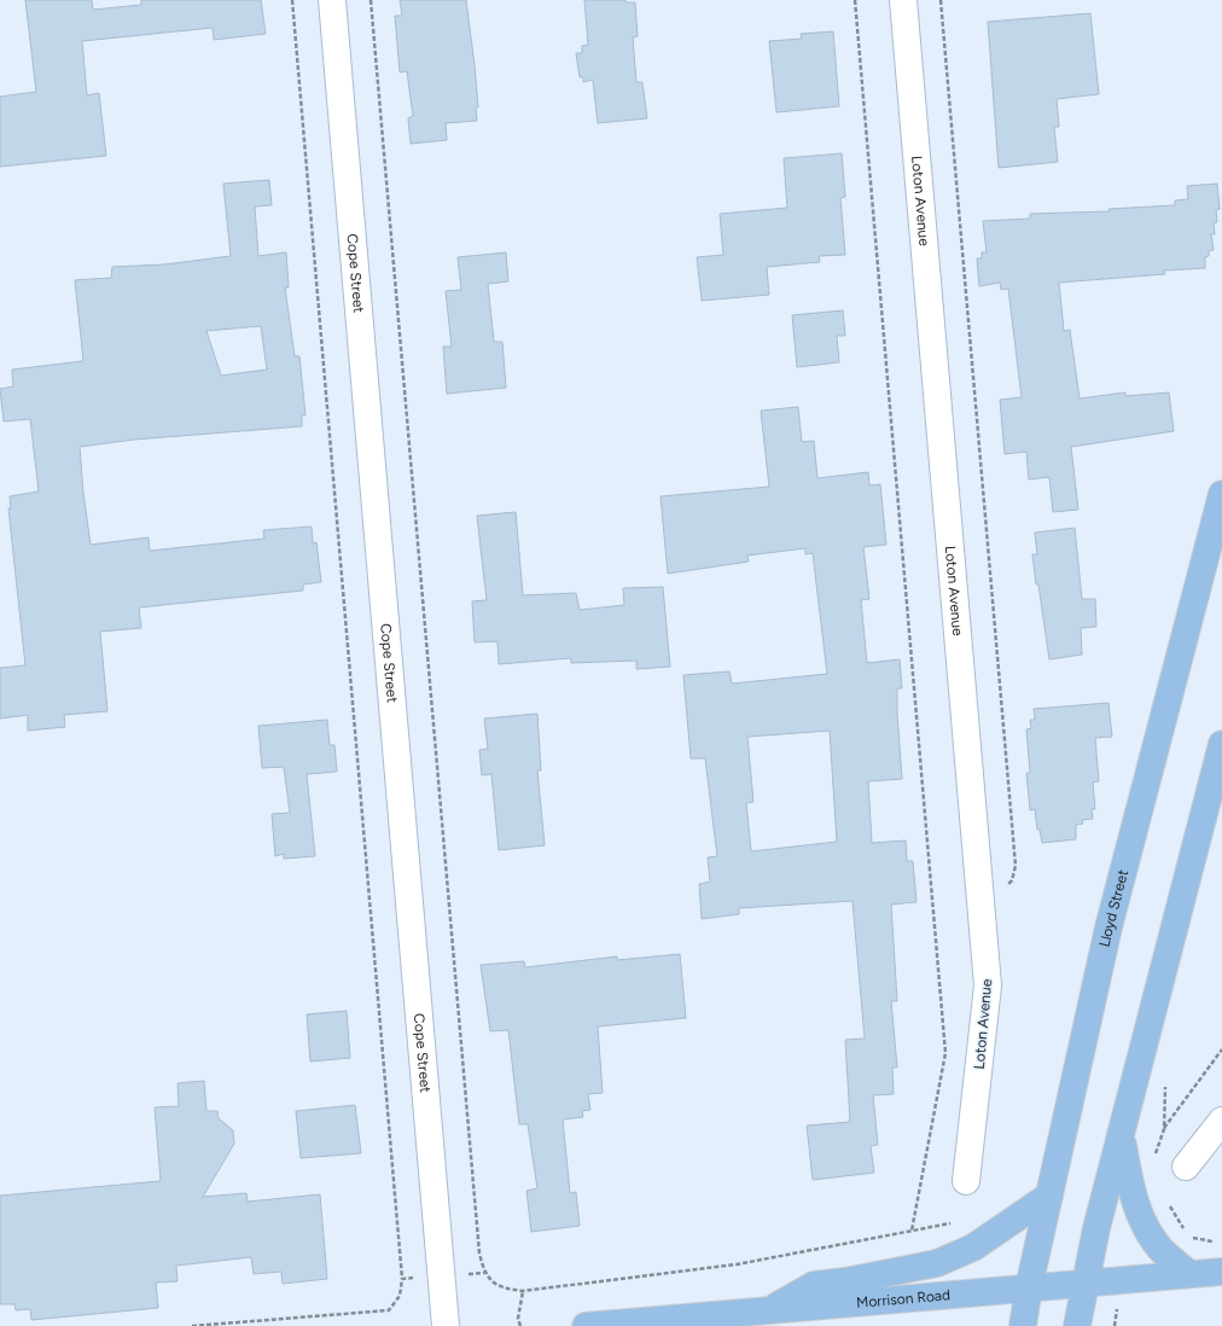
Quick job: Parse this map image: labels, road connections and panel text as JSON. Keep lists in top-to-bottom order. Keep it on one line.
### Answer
{"streets":{"main road":["Lloyd Street","Morrison Road"],"street":["Loton Avenue","Cope Street"]},"crossings":[["Lloyd Street","Morrison Road"]]}
